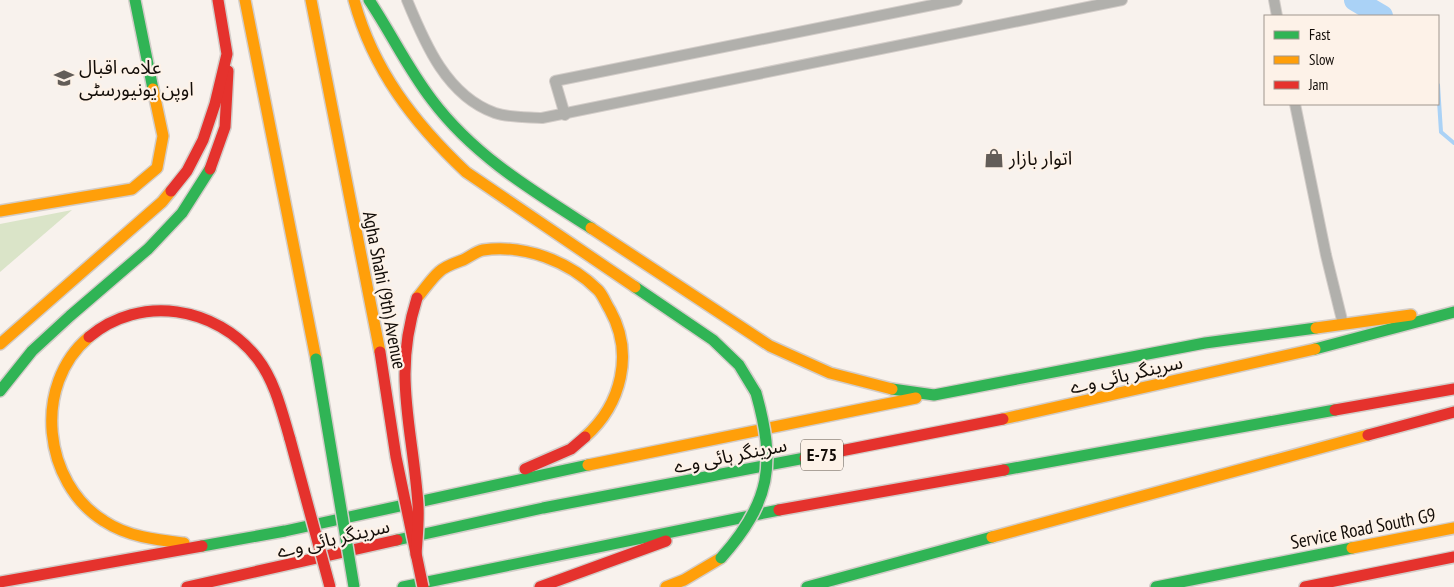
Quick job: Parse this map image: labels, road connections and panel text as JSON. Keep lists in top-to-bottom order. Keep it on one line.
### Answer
{"streets":{"main road":["Agha Shahi (9th) Avenue","سرینگر ہائی وے","E-75","Service Road South G9"]},"places":{"school or university":["علامہ اقبال اوپن یونیورسٹی"],"shop":["اتوار بازار"]},"legend":["Fast","Slow","Jam"]}
